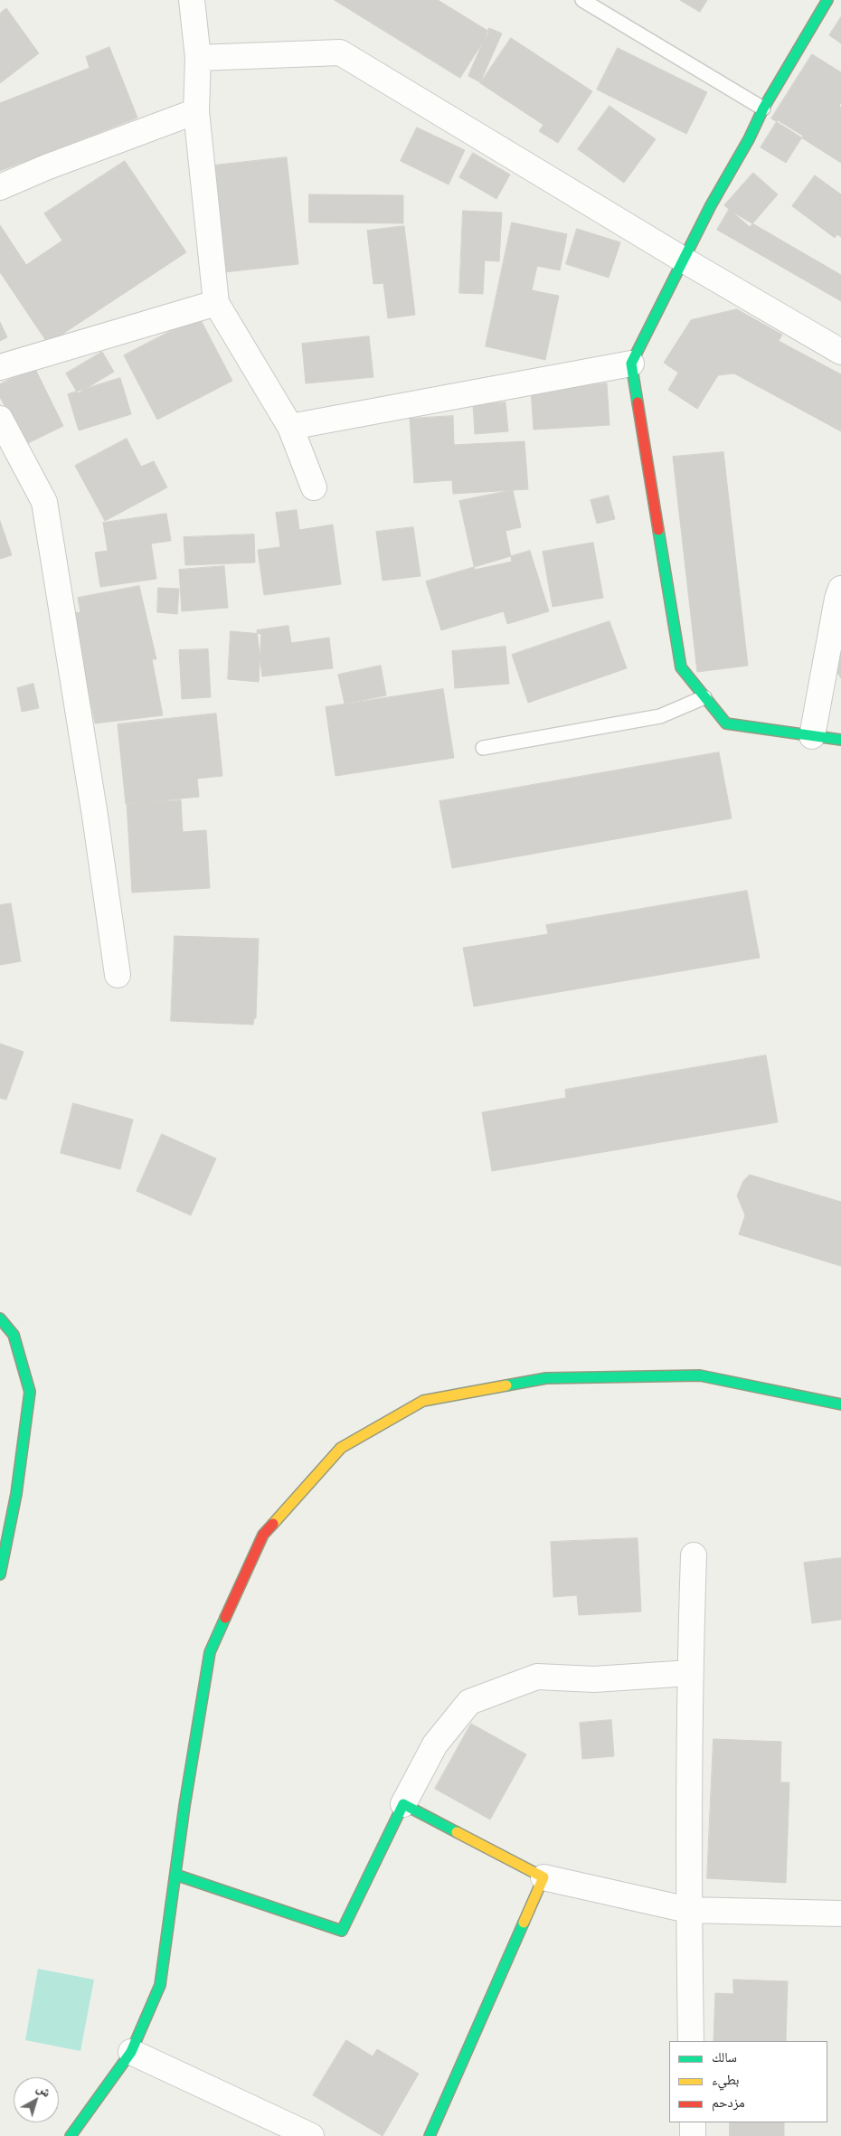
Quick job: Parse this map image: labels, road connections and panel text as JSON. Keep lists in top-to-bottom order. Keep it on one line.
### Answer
{"legend":["سالك","بطيء","مزدحم"],"north":"top right"}
